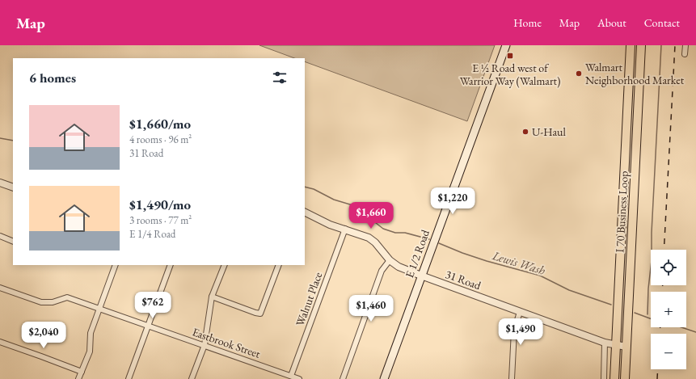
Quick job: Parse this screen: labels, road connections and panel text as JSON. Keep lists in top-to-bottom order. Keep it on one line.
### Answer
{"streets":{"main road":["I 70 Business Loop","E 1/2 Road"],"street":["31 Road","Walnut Place","Eastbrook Street"]},"crossings":[["I 70 Business Loop","31 Road"],["E 1/2 Road","31 Road"],["31 Road","Walnut Place"],["Walnut Place","Eastbrook Street"]],"water":["Lewis Wash"],"places":{"transit":["E ½ Road west of Warrior Way (Walmart)"],"other":["Walmart Neighborhood Market","U-Haul"]},"page":{"header":"Map","nav":["Home","Map","About","Contact"],"heading":"6 homes","list":[{"name":"$1,660/mo","note":"4 rooms · 96 m² · 31 Road"},{"name":"$1,490/mo","note":"3 rooms · 77 m² · E 1/4 Road"}],"price":["$1,220","$1,660","$762","$1,460","$1,490","$2,040"],"map_buttons":["+","−"]}}
